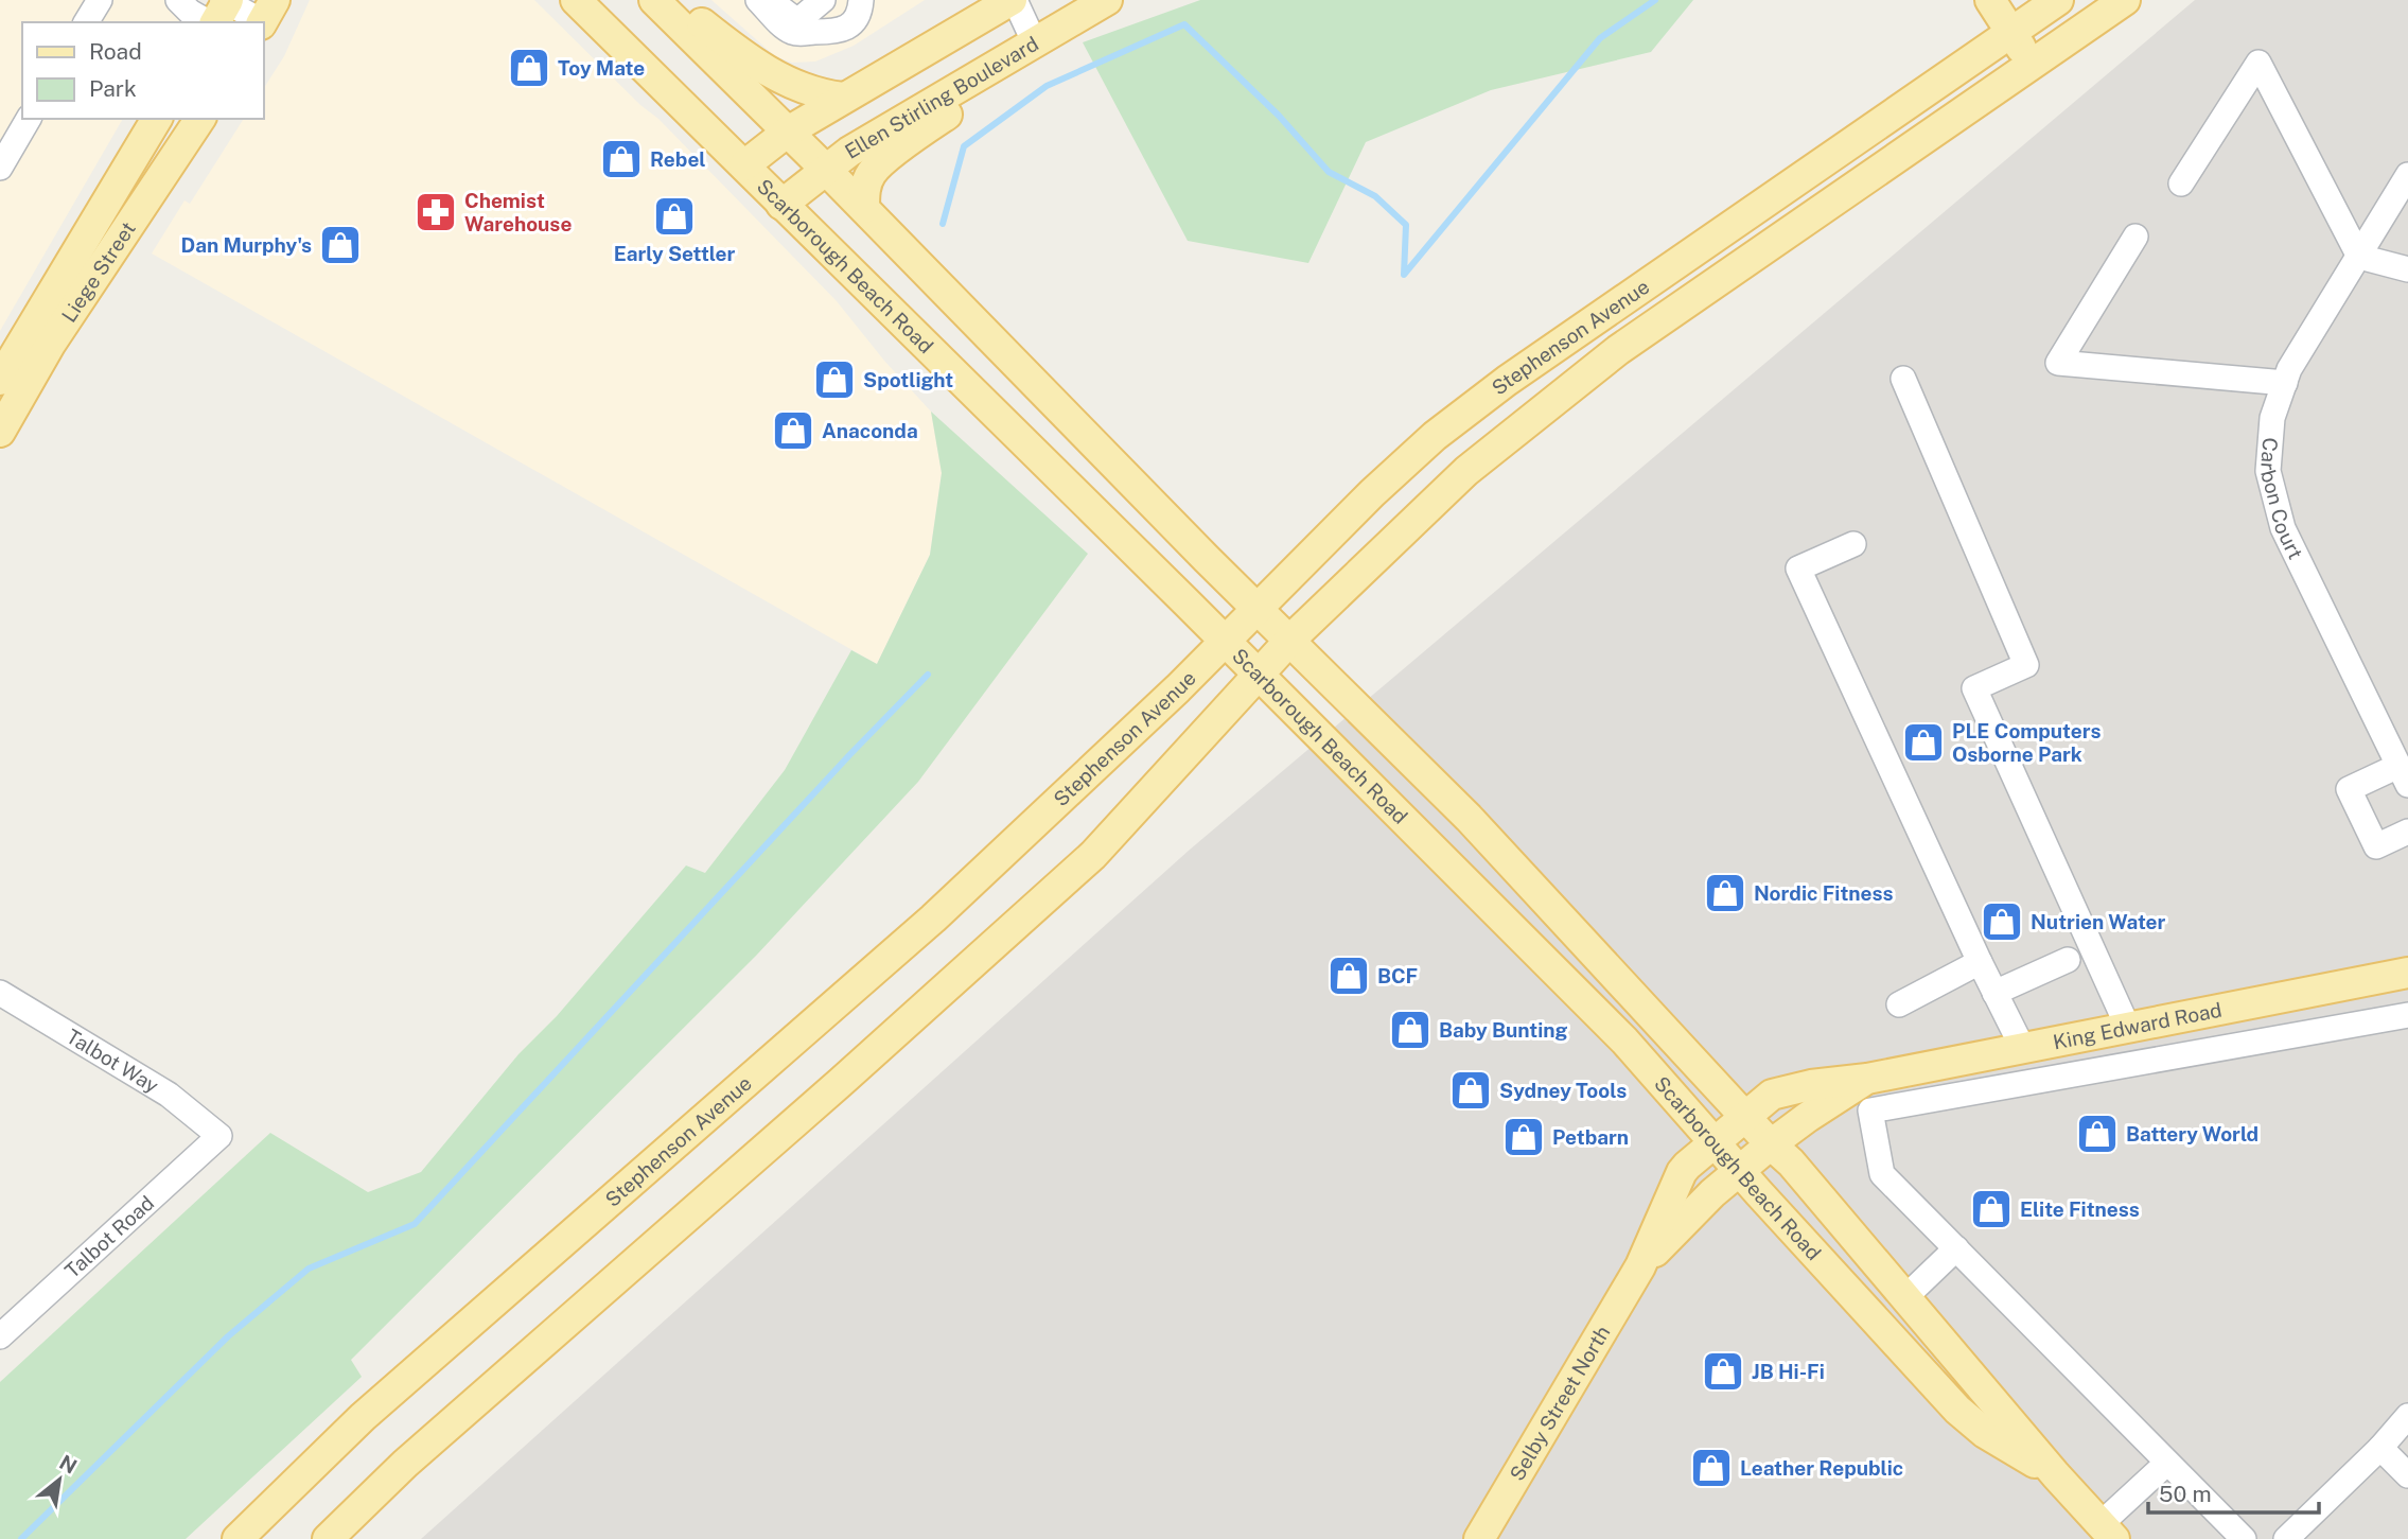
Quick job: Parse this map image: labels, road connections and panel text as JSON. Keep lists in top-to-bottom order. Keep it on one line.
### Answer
{"streets":{"main road":["Ellen Stirling Boulevard","Scarborough Beach Road","Liege Street","Stephenson Avenue","King Edward Road","Selby Street North"],"street":["Carbon Court","Talbot Way","Talbot Road"]},"crossings":[["Ellen Stirling Boulevard","Scarborough Beach Road"],["Scarborough Beach Road","Stephenson Avenue"],["Scarborough Beach Road","King Edward Road"],["Scarborough Beach Road","Selby Street North"],["King Edward Road","Selby Street North"],["Talbot Way","Talbot Road"]],"places":{"shop":["Toy Mate","Rebel","Early Settler","Dan Murphy's","Spotlight","Anaconda","PLE Computers Osborne Park","Nordic Fitness","Nutrien Water","BCF","Baby Bunting","Sydney Tools","Battery World","Petbarn","Elite Fitness","JB Hi-Fi","Leather Republic"],"pharmacy":["Chemist Warehouse"]},"legend":["Road","Park"],"scale_bar":"50 m","north":"top right"}
